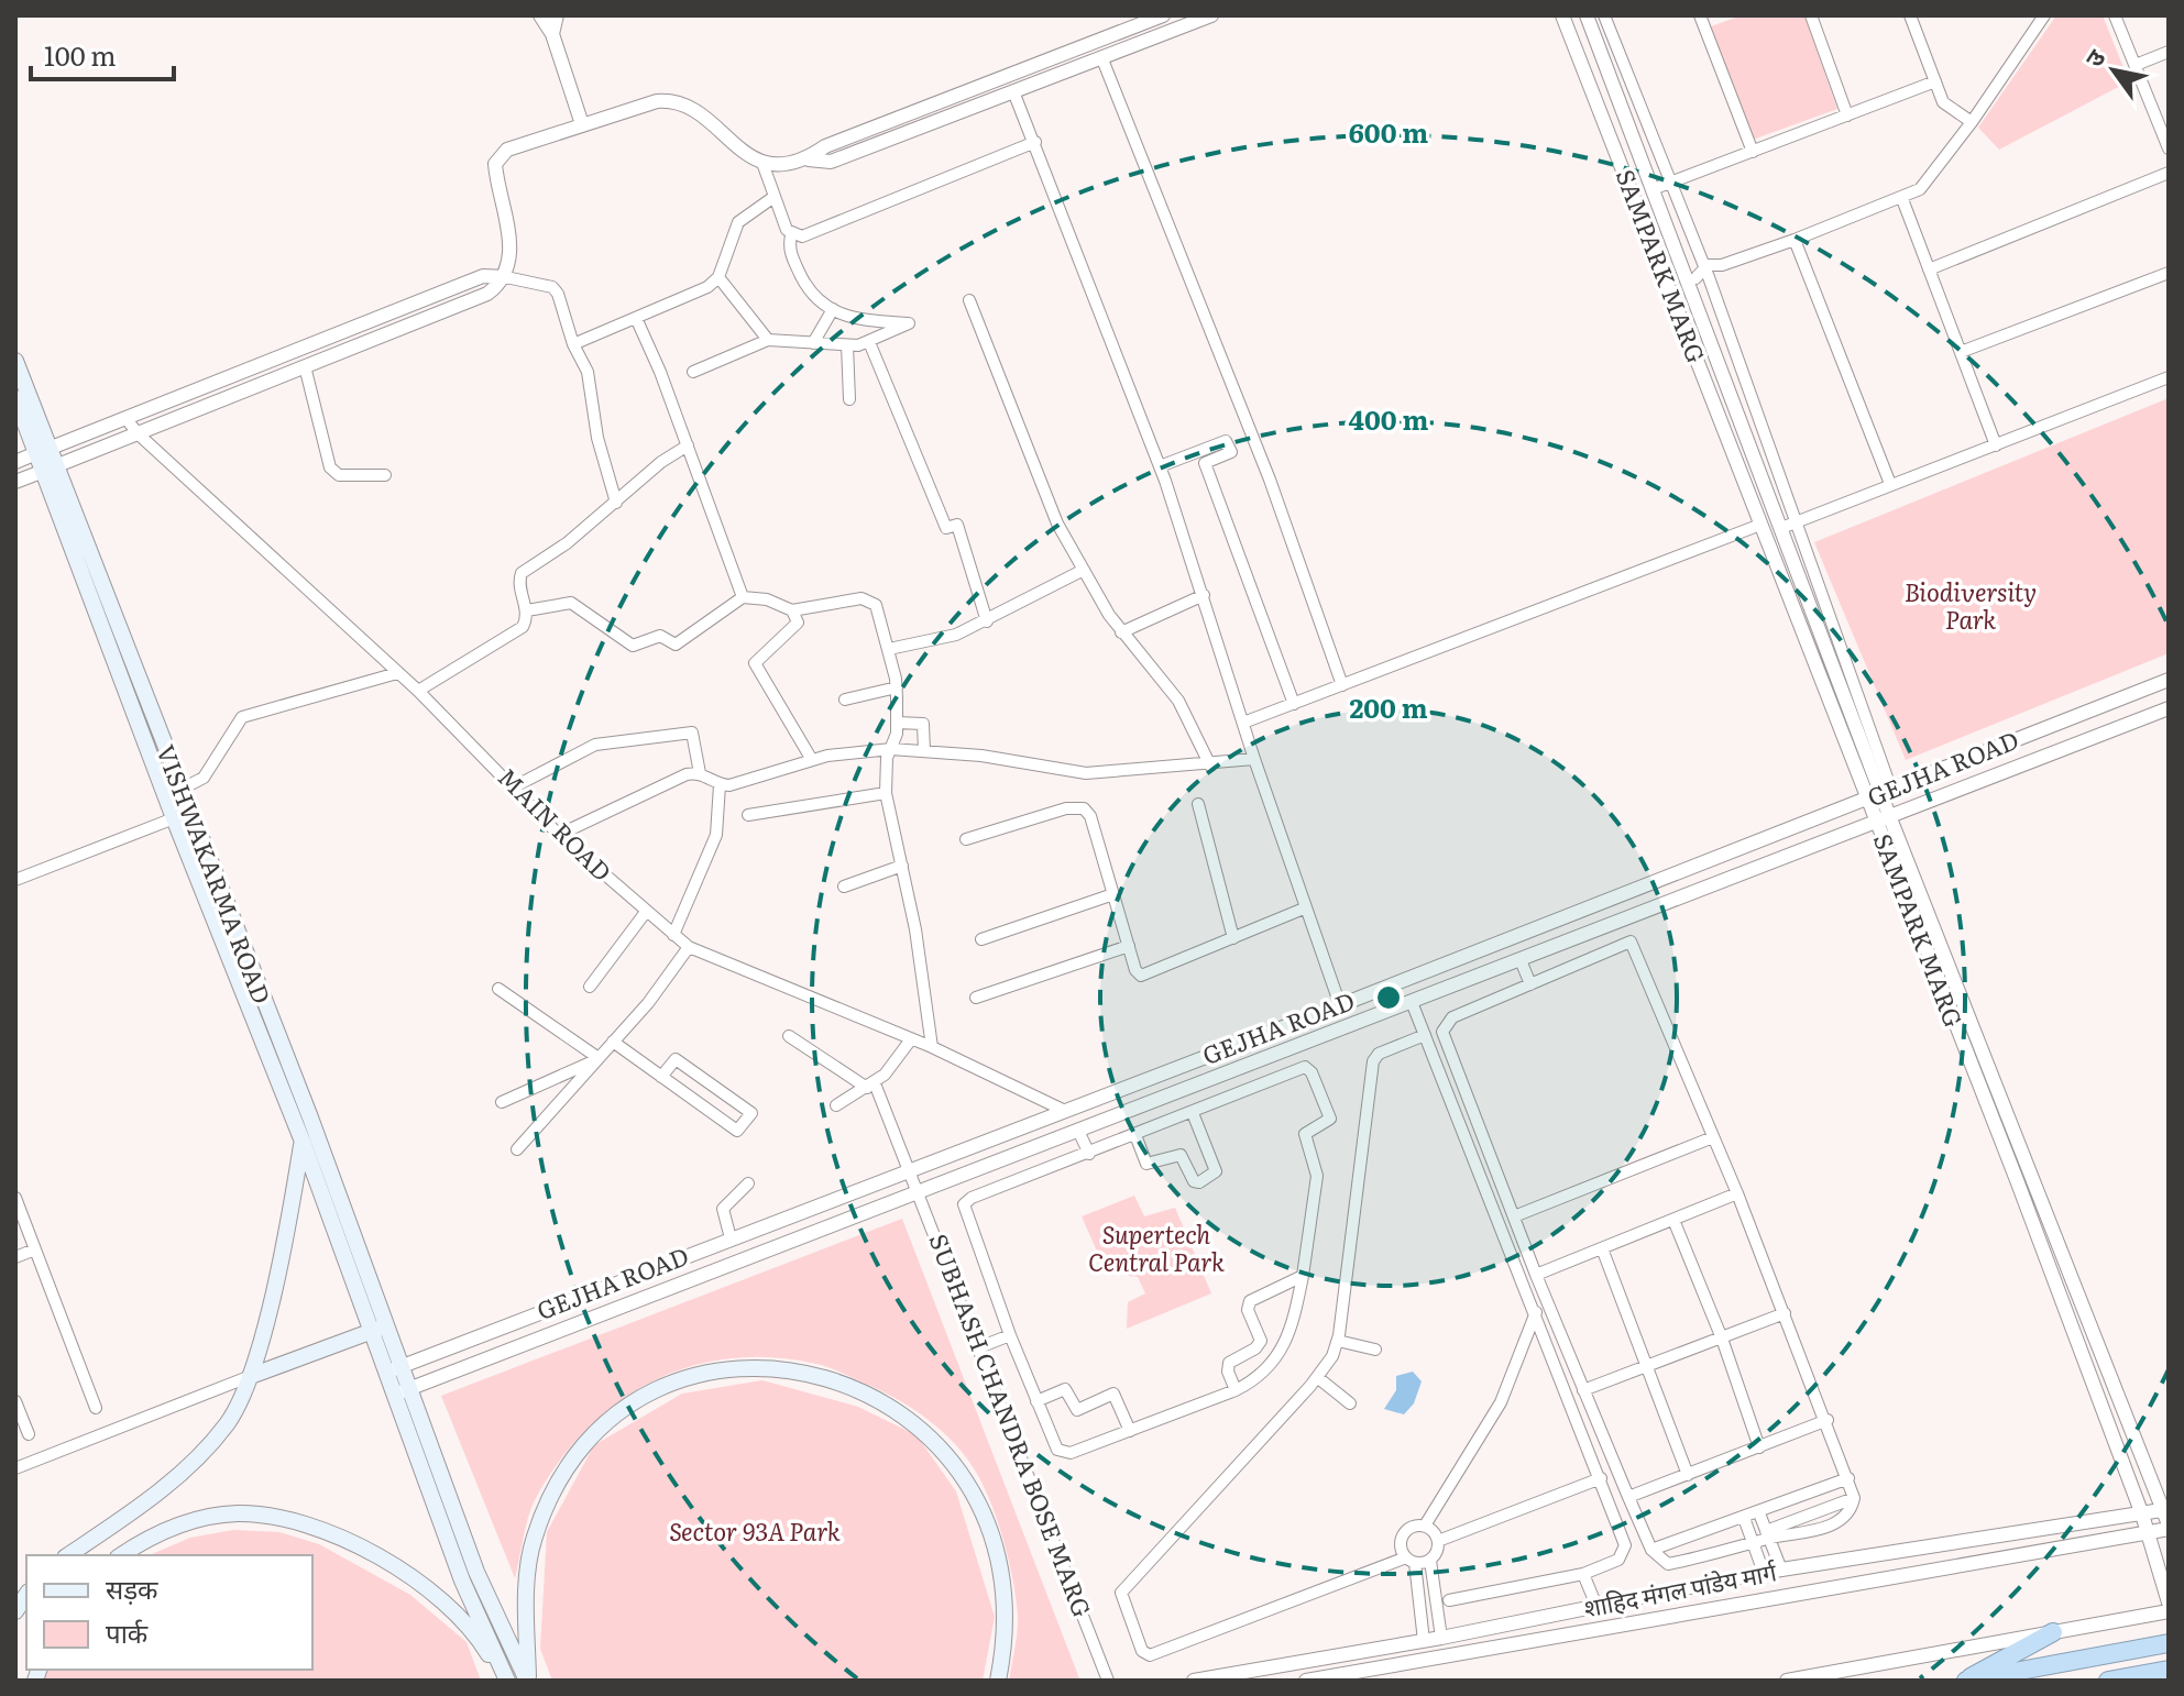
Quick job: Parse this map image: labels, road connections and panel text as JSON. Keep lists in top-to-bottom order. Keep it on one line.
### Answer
{"streets":{"main road":["VISHWAKARMA ROAD"],"street":["SAMPARK MARG","GEJHA ROAD","MAIN ROAD","SUBHASH CHANDRA BOSE MARG","शाहिद मंगल पांडेय मार्ग"]},"crossings":[["SAMPARK MARG","GEJHA ROAD"],["SAMPARK MARG","शाहिद मंगल पांडेय मार्ग"],["GEJHA ROAD","MAIN ROAD"],["GEJHA ROAD","VISHWAKARMA ROAD"],["GEJHA ROAD","SUBHASH CHANDRA BOSE MARG"]],"parks":["Biodiversity Park","Supertech Central Park","Sector 93A Park"],"legend":["सड़क","पार्क"],"scale_bar":"100 m","north":"top left","rings":["600 m","400 m","200 m"]}
